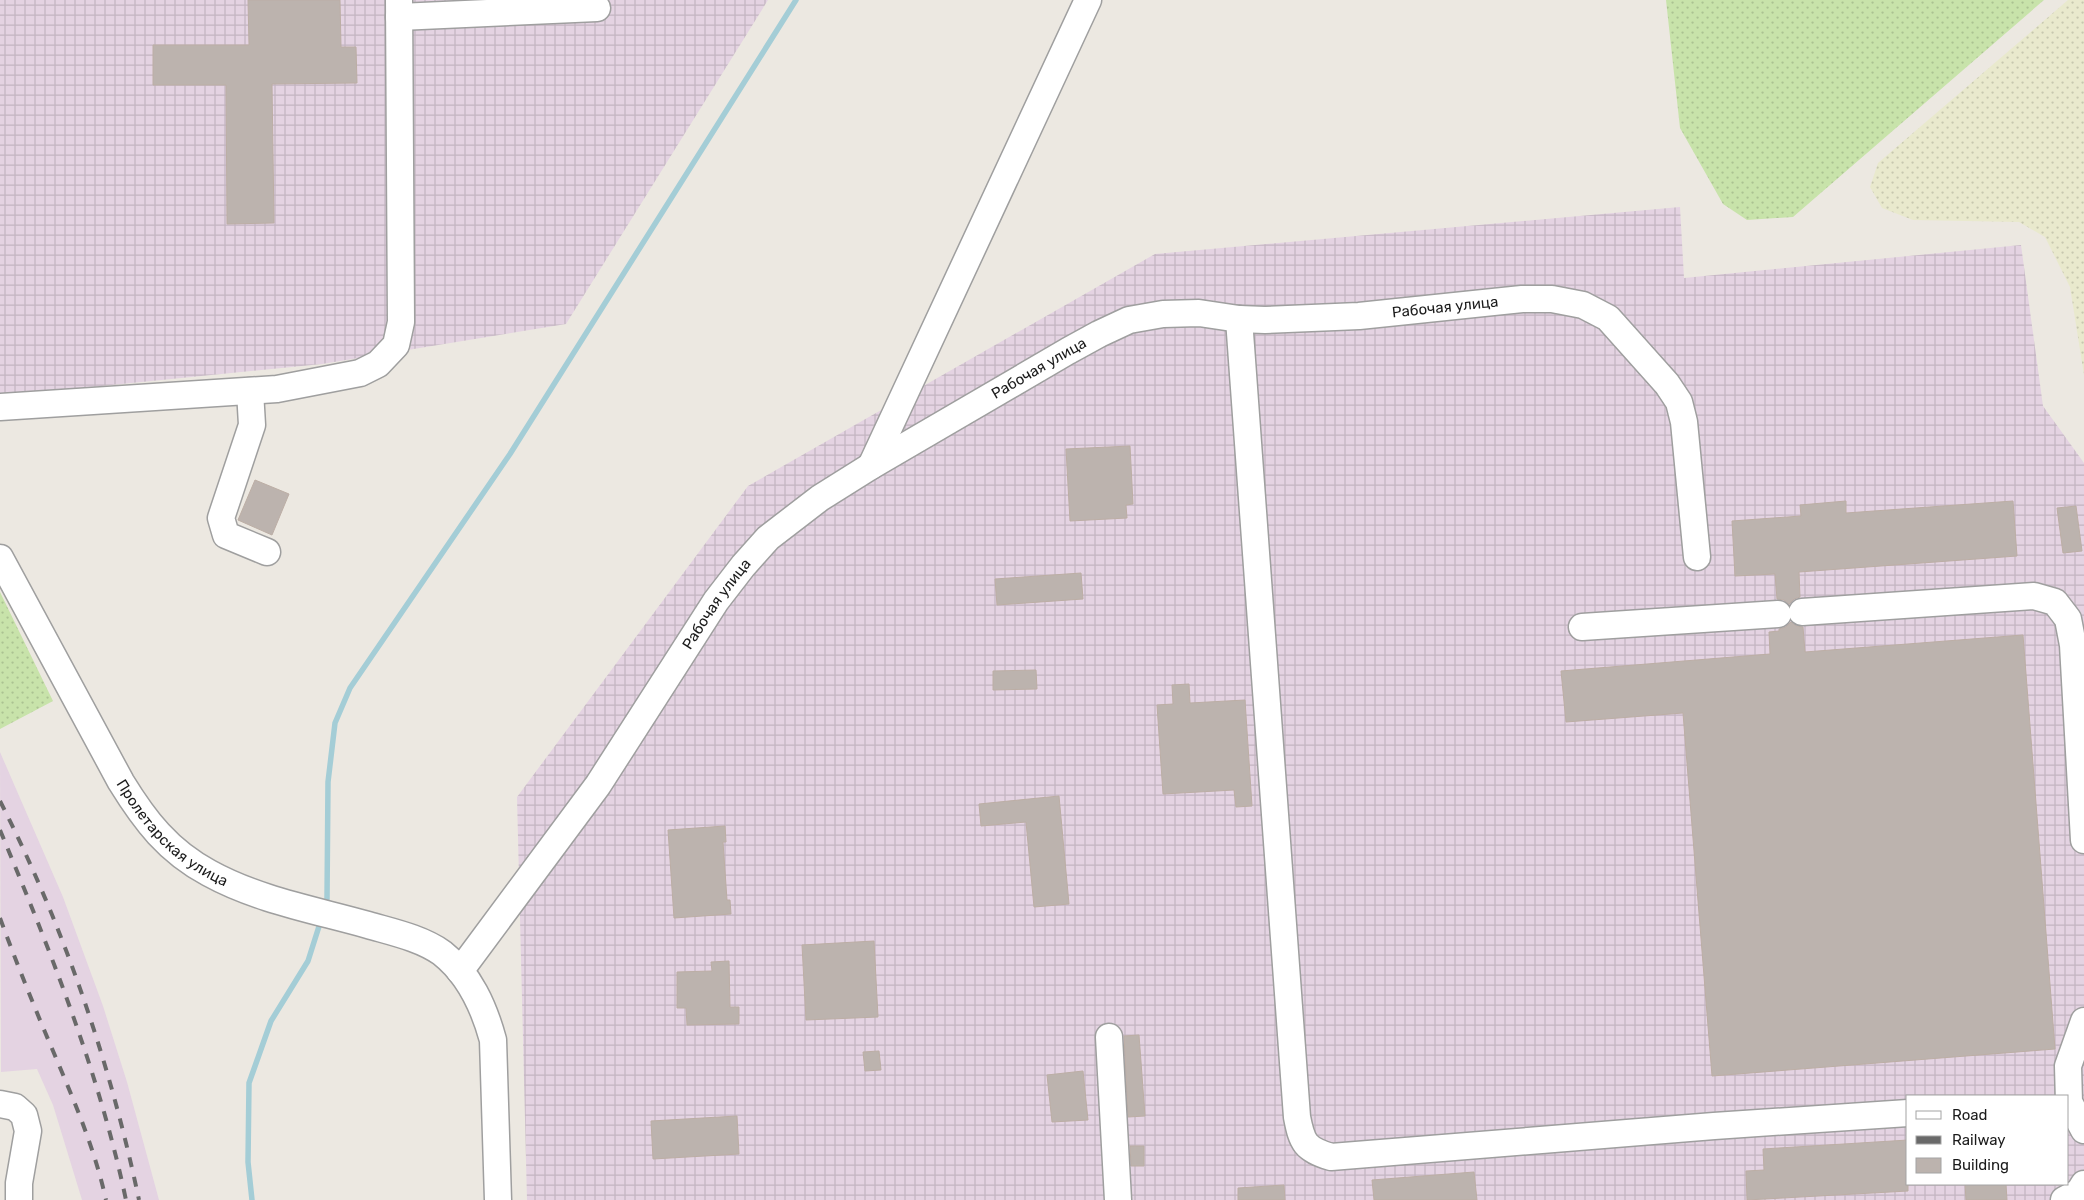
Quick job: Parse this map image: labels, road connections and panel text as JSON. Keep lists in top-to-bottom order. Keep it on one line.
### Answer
{"streets":{"street":["Рабочая улица","Пролетарская улица"]},"crossings":[["Рабочая улица","Пролетарская улица"]],"legend":["Road","Railway","Building"]}
